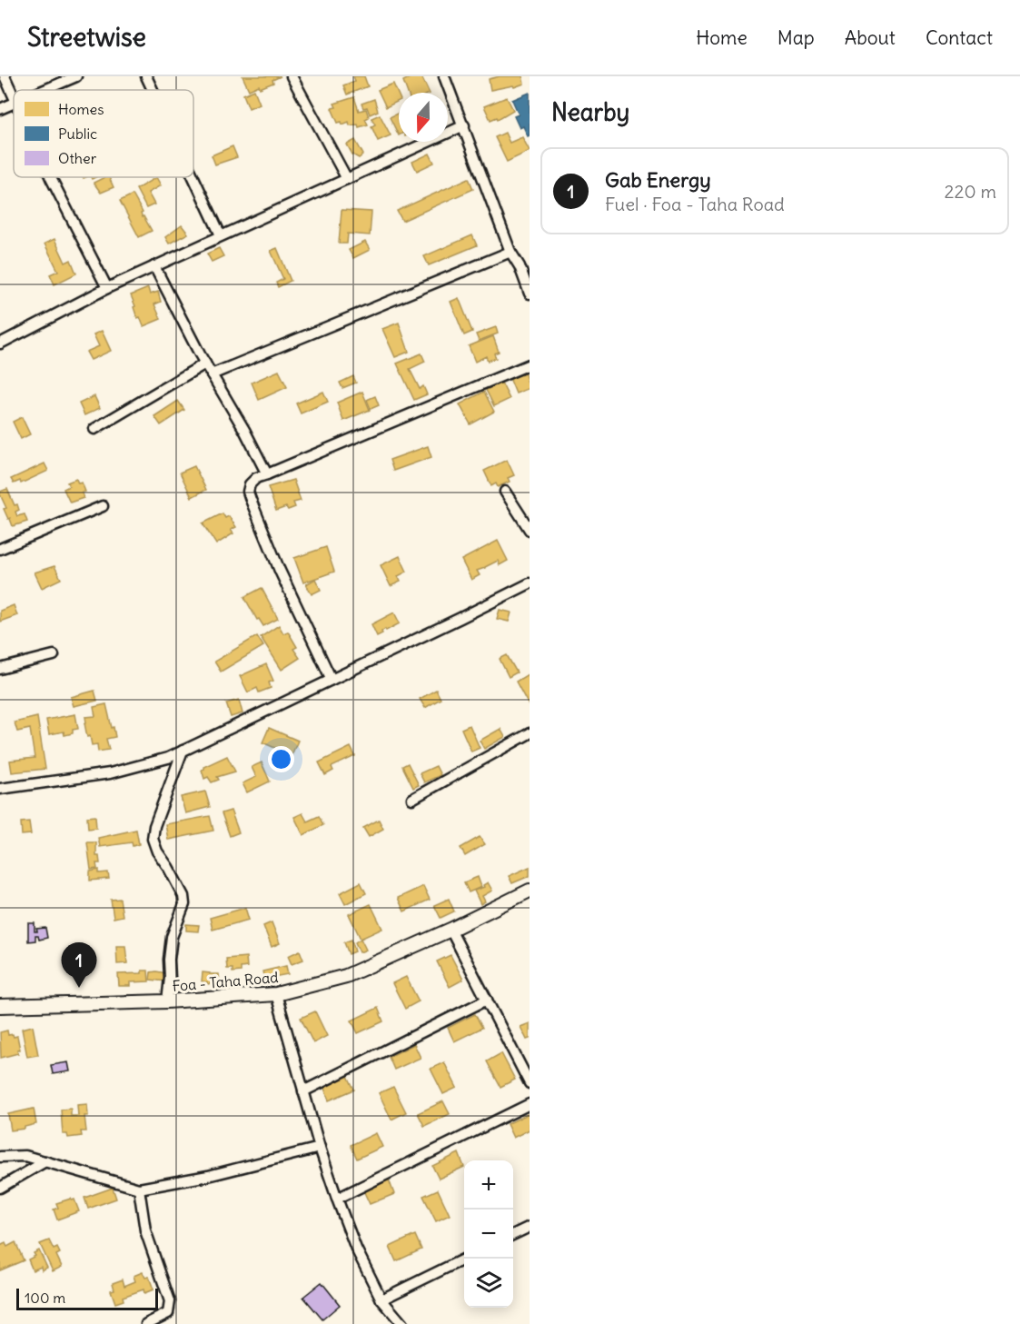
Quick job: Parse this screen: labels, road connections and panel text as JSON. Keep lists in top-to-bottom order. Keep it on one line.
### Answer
{"streets":{"street":["Foa - Taha Road"]},"legend":["Homes","Public","Other"],"scale_bar":"100 m","north":"bottom","page":{"header":"Streetwise","nav":["Home","Map","About","Contact"],"heading":"Nearby","list":[{"mark":"1","name":"Gab Energy","note":"Fuel · Foa - Taha Road","value":"220 m"}],"pins":"1","map_buttons":["+","−"],"scale":"100 m"}}
